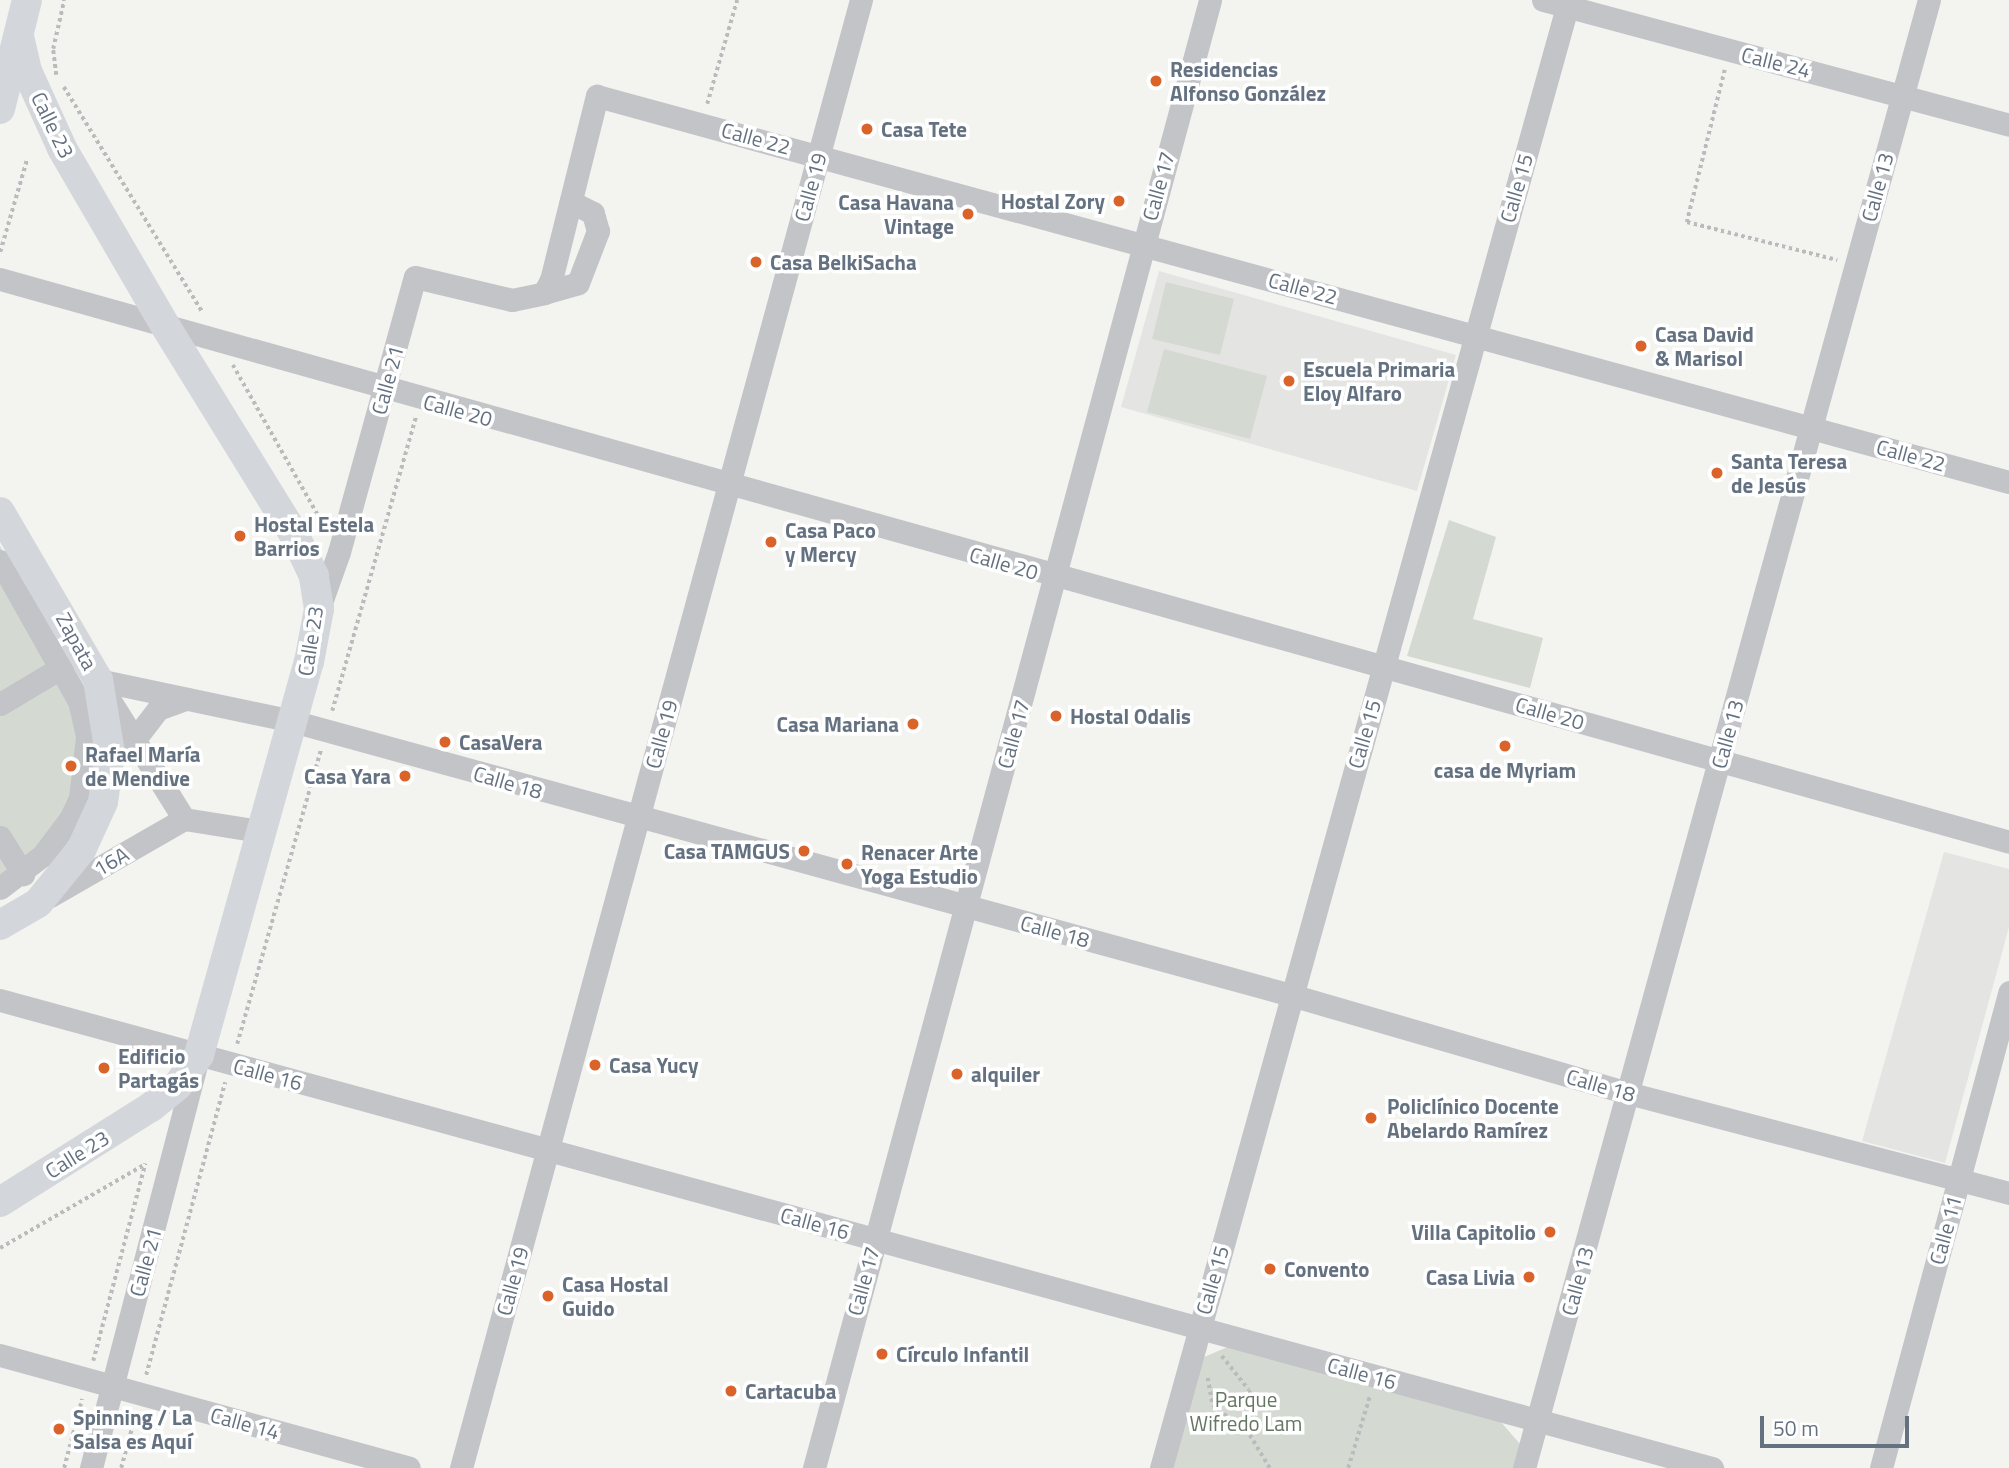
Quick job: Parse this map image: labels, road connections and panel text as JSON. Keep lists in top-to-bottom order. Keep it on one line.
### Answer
{"streets":{"main road":["Calle 23","Zapata"],"street":["Calle 24","Calle 22","Calle 17","Calle 19","Calle 13","Calle 15","Calle 21","Calle 20","Calle 18","16A","Calle 16","Calle 11","Calle 14"]},"crossings":[["Calle 24","Calle 13"],["Calle 24","Calle 15"],["Calle 23","Calle 21"],["Calle 23","Calle 20"],["Calle 23","Calle 18"],["Calle 23","Calle 16"],["Calle 22","Calle 17"],["Calle 22","Calle 19"],["Calle 22","Calle 13"],["Calle 22","Calle 15"],["Calle 22","Calle 21"],["Calle 17","Calle 20"],["Calle 17","Calle 18"],["Calle 17","Calle 16"],["Calle 19","Calle 20"],["Calle 19","Calle 18"],["Calle 19","Calle 16"],["Calle 13","Calle 20"],["Calle 13","Calle 18"],["Calle 13","Calle 16"],["Calle 15","Calle 20"],["Calle 15","Calle 18"],["Calle 15","Calle 16"],["Calle 21","Calle 20"],["Calle 21","Calle 16"],["Calle 21","Calle 14"],["Zapata","Calle 18"],["Zapata","16A"],["Calle 18","Calle 11"]],"parks":["Parque Wifredo Lam"],"places":["Residencias Alfonso González","Casa Tete","Hostal Zory","Casa Havana Vintage","Casa BelkiSacha","Casa David & Marisol","Escuela Primaria Eloy Alfaro","Santa Teresa de Jesús","Hostal Estela Barrios","Casa Paco y Mercy","Hostal Odalis","Casa Mariana","CasaVera","casa de Myriam","Rafael María de Mendive","Casa Yara","Casa TAMGUS","Renacer Arte Yoga Estudio","Casa Yucy","Edificio Partagás","alquiler","Policlínico Docente Abelardo Ramírez","Villa Capitolio","Convento","Casa Livia","Casa Hostal Guido","Círculo Infantil","Cartacuba","Spinning / La Salsa es Aquí"],"scale_bar":"50 m"}
